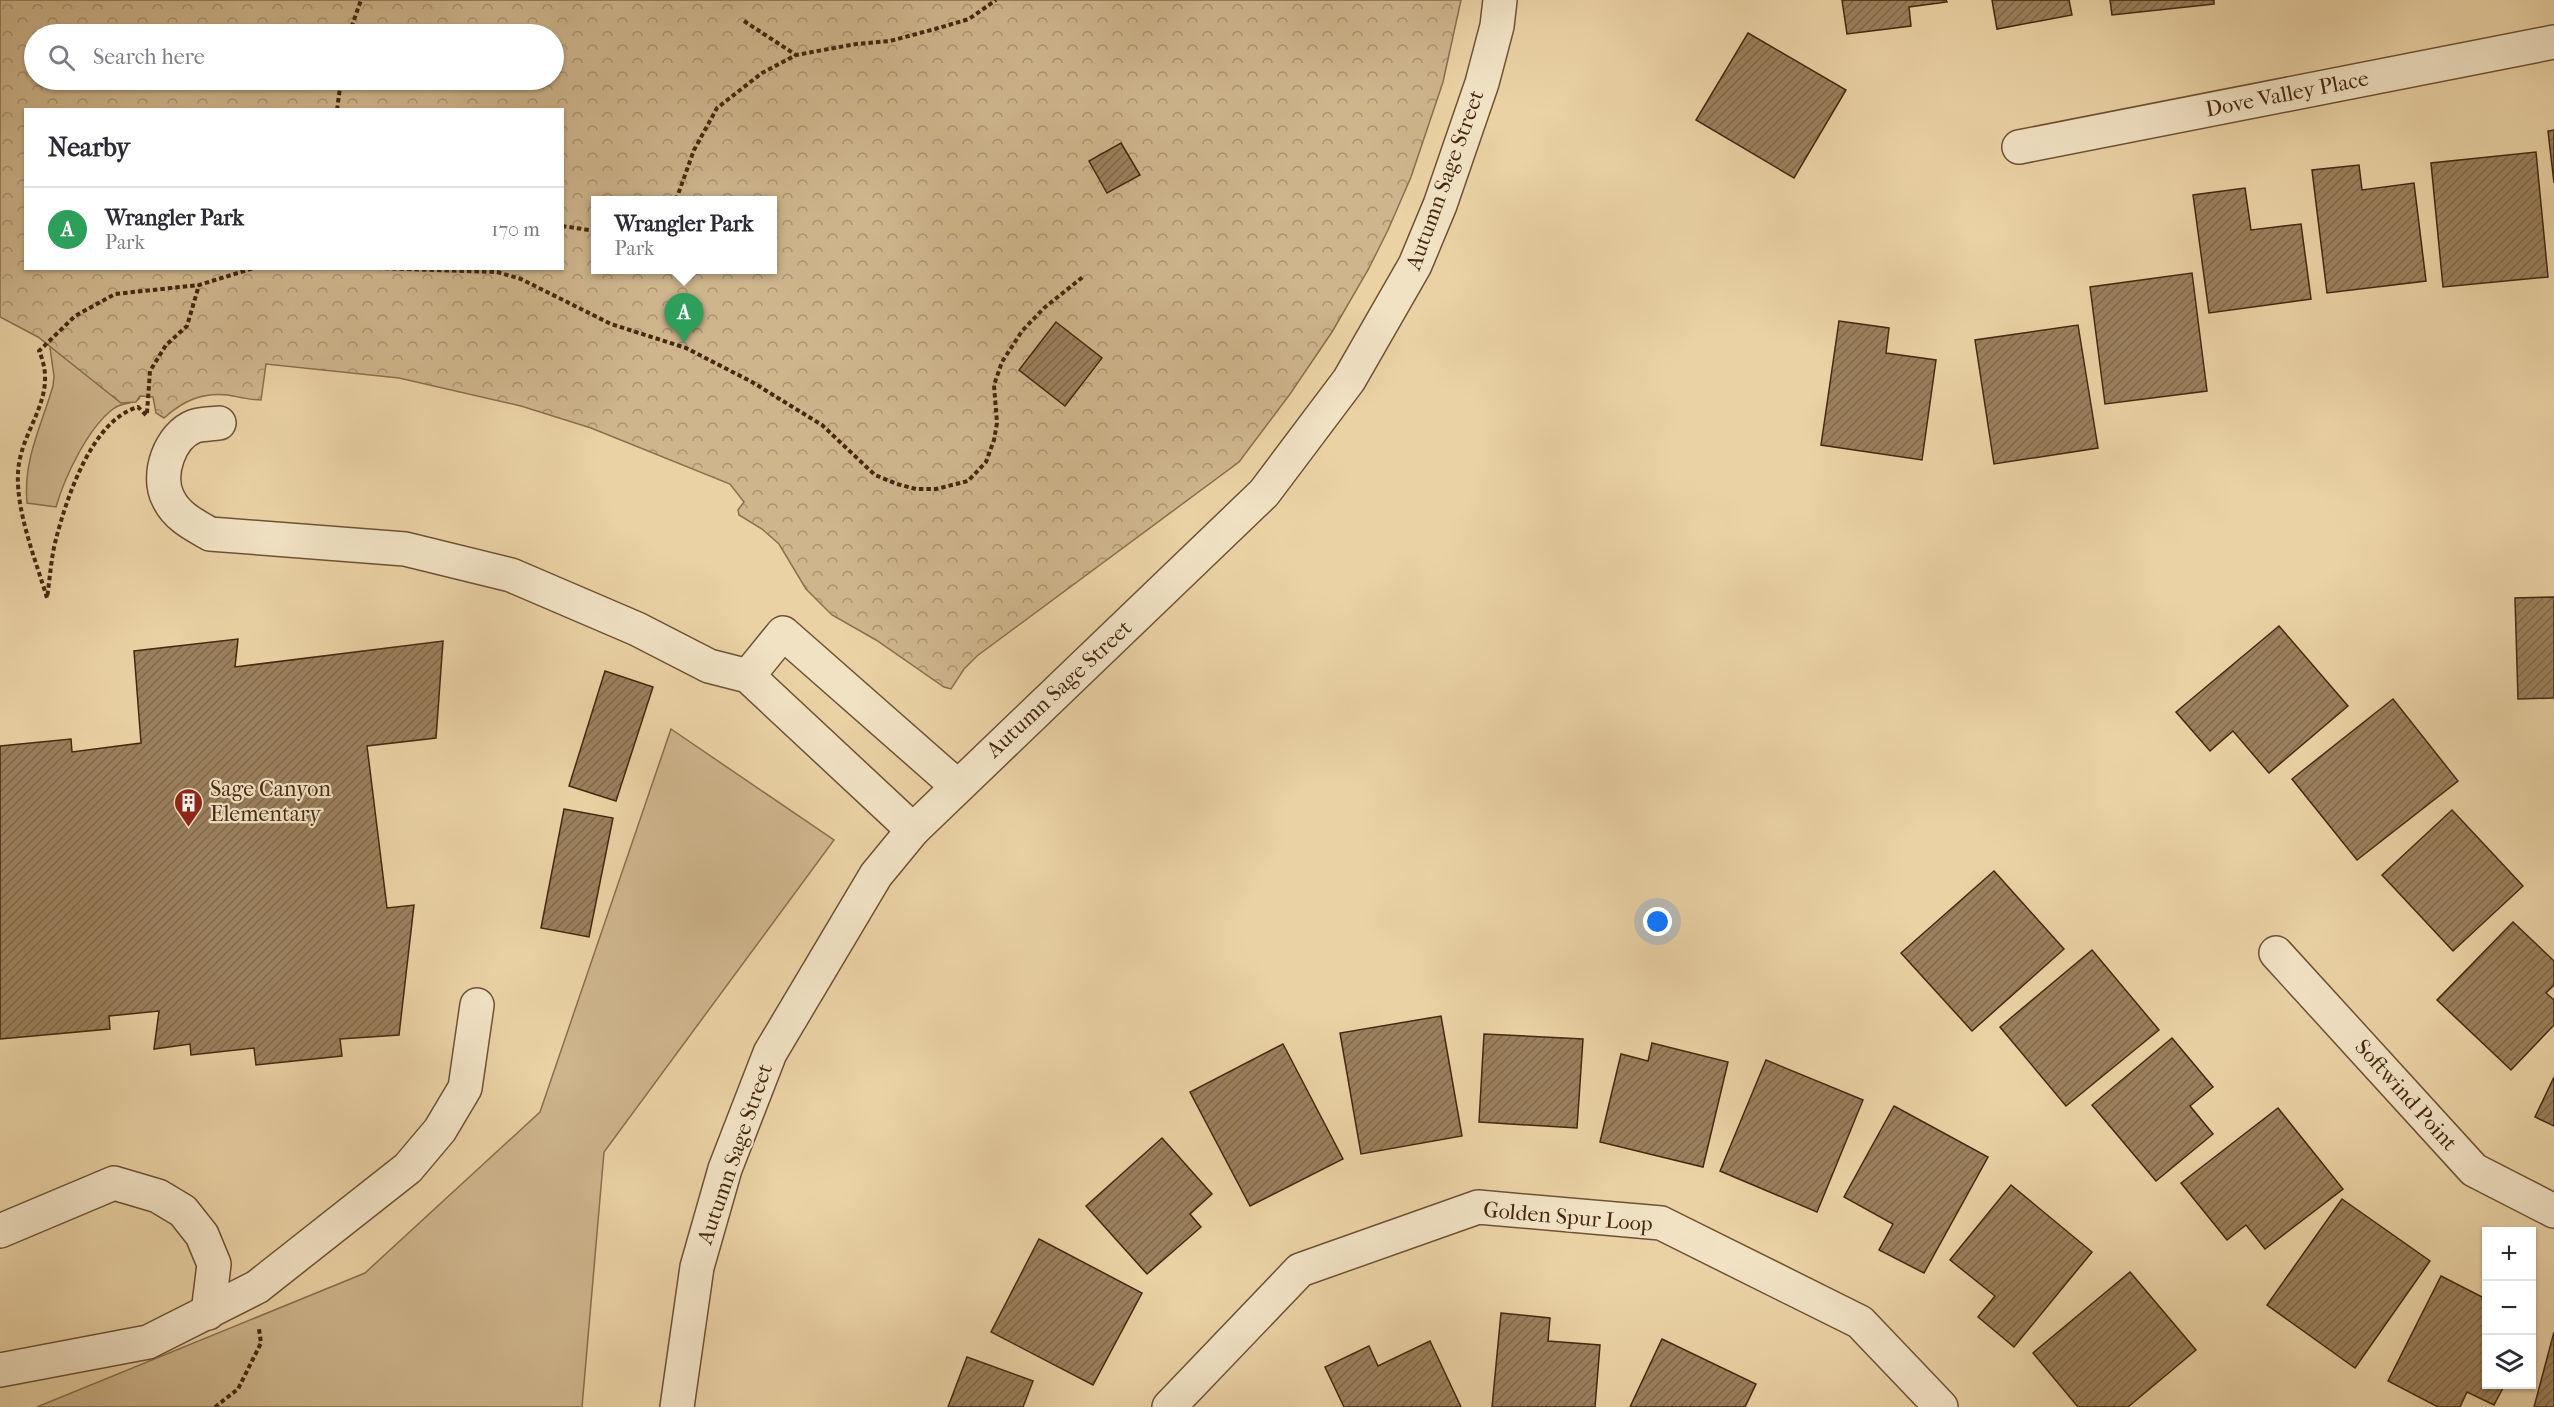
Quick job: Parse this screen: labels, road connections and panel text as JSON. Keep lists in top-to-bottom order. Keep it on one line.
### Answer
{"streets":{"street":["Dove Valley Place","Autumn Sage Street","Softwind Point","Golden Spur Loop"]},"places":{"building":["Sage Canyon Elementary"]},"page":{"search":"Search here","heading":"Nearby","list":[{"mark":"A","name":"Wrangler Park","note":"Park","value":"170 m"}],"popup":["Wrangler Park","Park"],"pins":"A","map_buttons":["+","−"]}}
